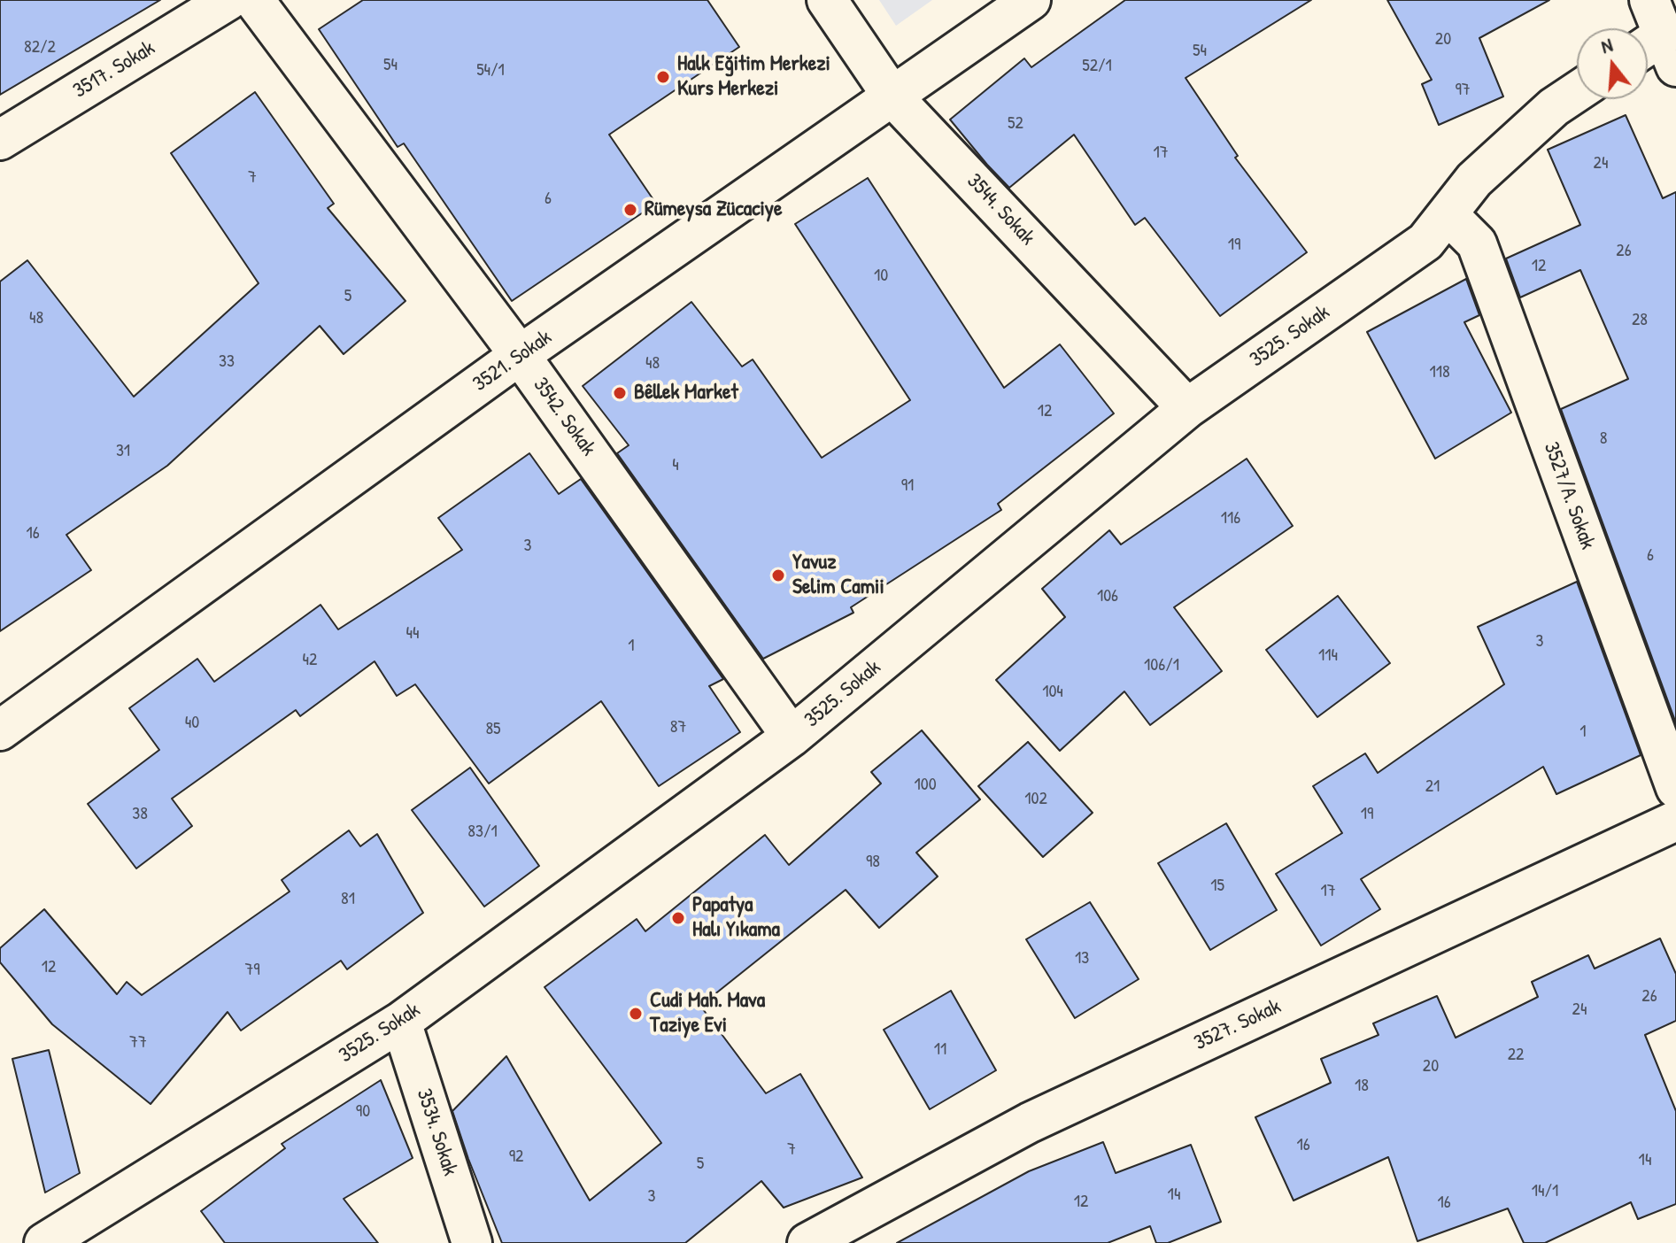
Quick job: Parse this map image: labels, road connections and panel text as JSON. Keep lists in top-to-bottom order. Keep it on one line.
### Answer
{"streets":{"street":["3517. Sokak","3544. Sokak","3525. Sokak","3521. Sokak","3542. Sokak","3527/A. Sokak","3527. Sokak","3534. Sokak"]},"crossings":[["3544. Sokak","3525. Sokak"],["3544. Sokak","3521. Sokak"],["3525. Sokak","3542. Sokak"],["3525. Sokak","3527/A. Sokak"],["3525. Sokak","3534. Sokak"],["3521. Sokak","3542. Sokak"]],"places":["Halk Eğitim Merkezi Kurs Merkezi","Rümeysa Zücaciye","Bêllek Market","Yavuz Selim Camii","Papatya Halı Yıkama","Cudi Mah. Mava Taziye Evi"],"house_numbers":["20","82/2","54","54","52/1","54/1","97","52","17","24","7","6","19","26","12","10","5","48","28","33","48","118","12","8","31","4","91","116","16","3","6","106","44","3","1","114","42","106/1","104","40","87","85","1","100","21","102","38","19","83/1","98","15","17","81","13","12","79","26","24","77","11","22","20","18","90","16","7","92","14","5","14/1","14","3","12","16"],"north":"top"}
